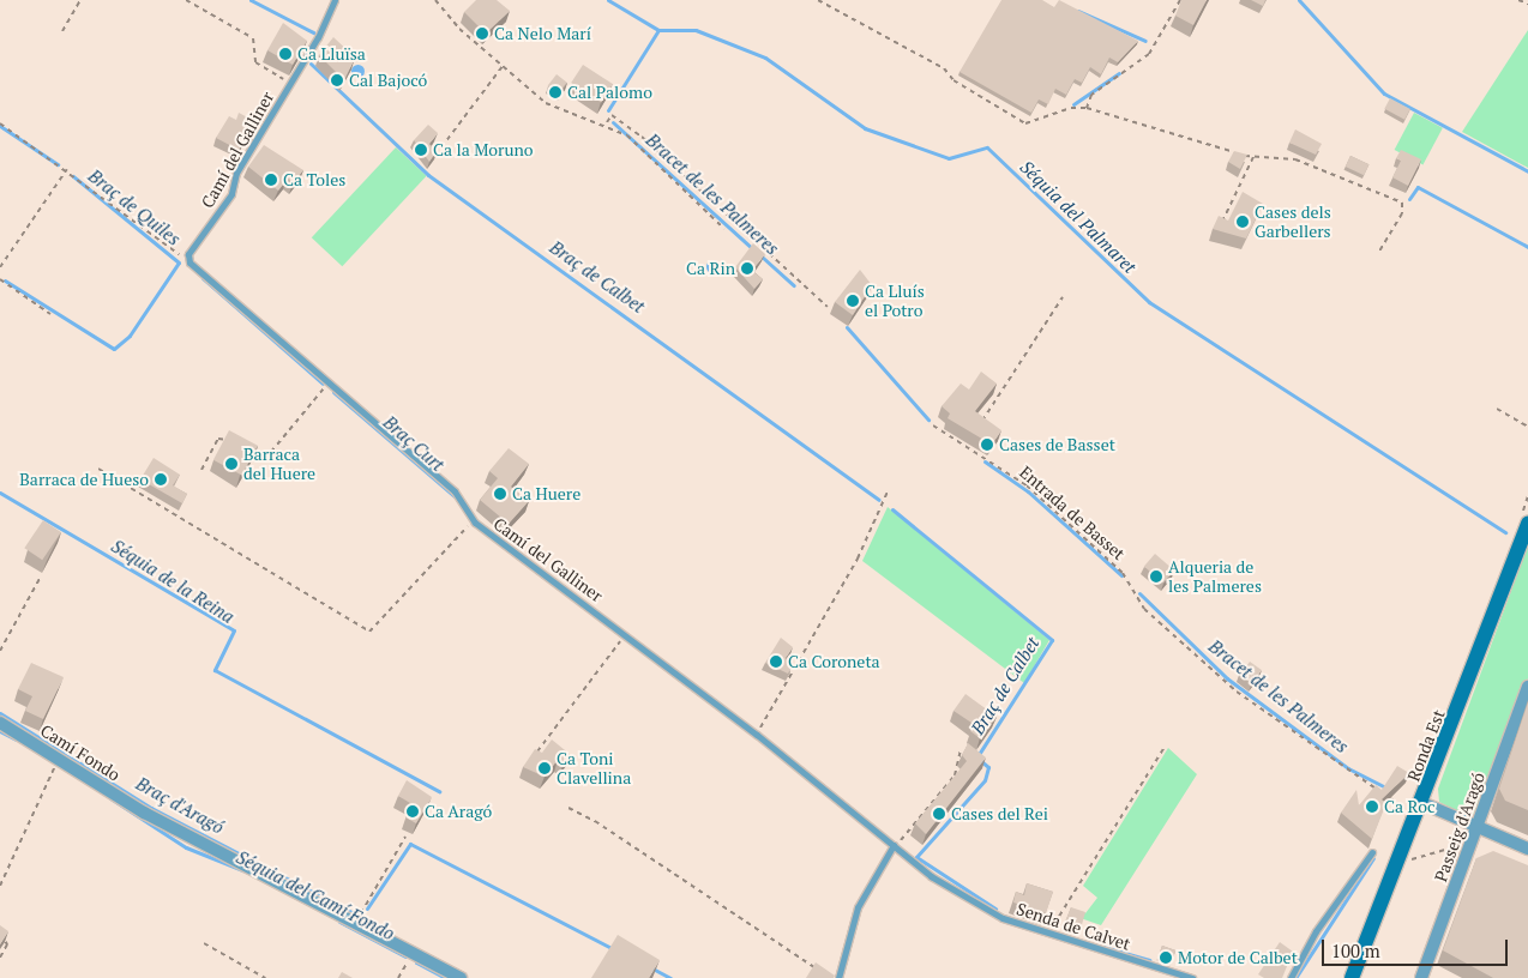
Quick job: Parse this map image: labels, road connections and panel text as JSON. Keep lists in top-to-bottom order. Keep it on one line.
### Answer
{"streets":{"main road":["Ronda Est"],"street":["Camí Fondo","Passeig d'Aragó"],"lane":["Camí del Galliner","Senda de Calvet"],"path":["Entrada de Basset"]},"crossings":[["Camí del Galliner","Senda de Calvet"]],"water":["Bracet de les Palmeres","Braç de Quiles","Séquia del Palmaret","Braç de Calbet","Braç Curt","Séquia de la Reina","Braç d'Aragó","Séquia del Camí Fondo"],"places":["Ca Nelo Marí","Ca Lluïsa","Cal Bajocó","Cal Palomo","Ca la Moruno","Ca Toles","Cases dels Garbellers","Ca Rin","Ca Lluís el Potro","Cases de Basset","Barraca del Huere","Barraca de Hueso","Ca Huere","Alqueria de les Palmeres","Ca Coroneta","Ca Toni Clavellina","Ca Roc","Ca Aragó","Cases del Rei","Motor de Calbet"],"scale_bar":"100 m"}
